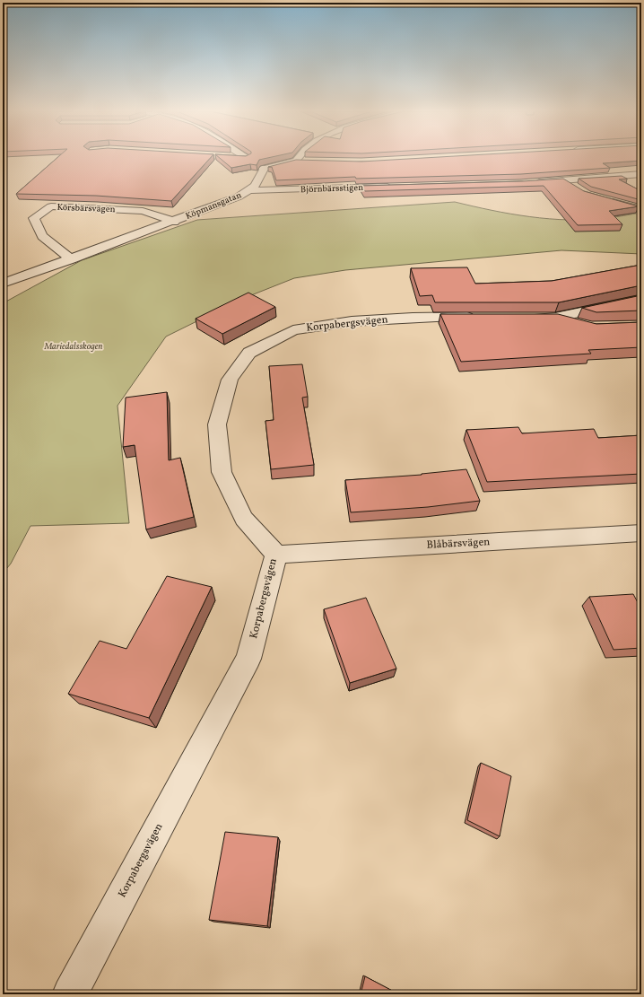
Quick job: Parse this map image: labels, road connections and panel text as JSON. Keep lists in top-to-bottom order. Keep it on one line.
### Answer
{"streets":{"street":["Björnbärsstigen","Köpmansgatan","Körsbärsvägen","Korpabergsvägen","Blåbärsvägen"]},"crossings":[["Björnbärsstigen","Köpmansgatan"],["Köpmansgatan","Körsbärsvägen"],["Korpabergsvägen","Blåbärsvägen"]],"parks":["Mariedalsskogen"]}
